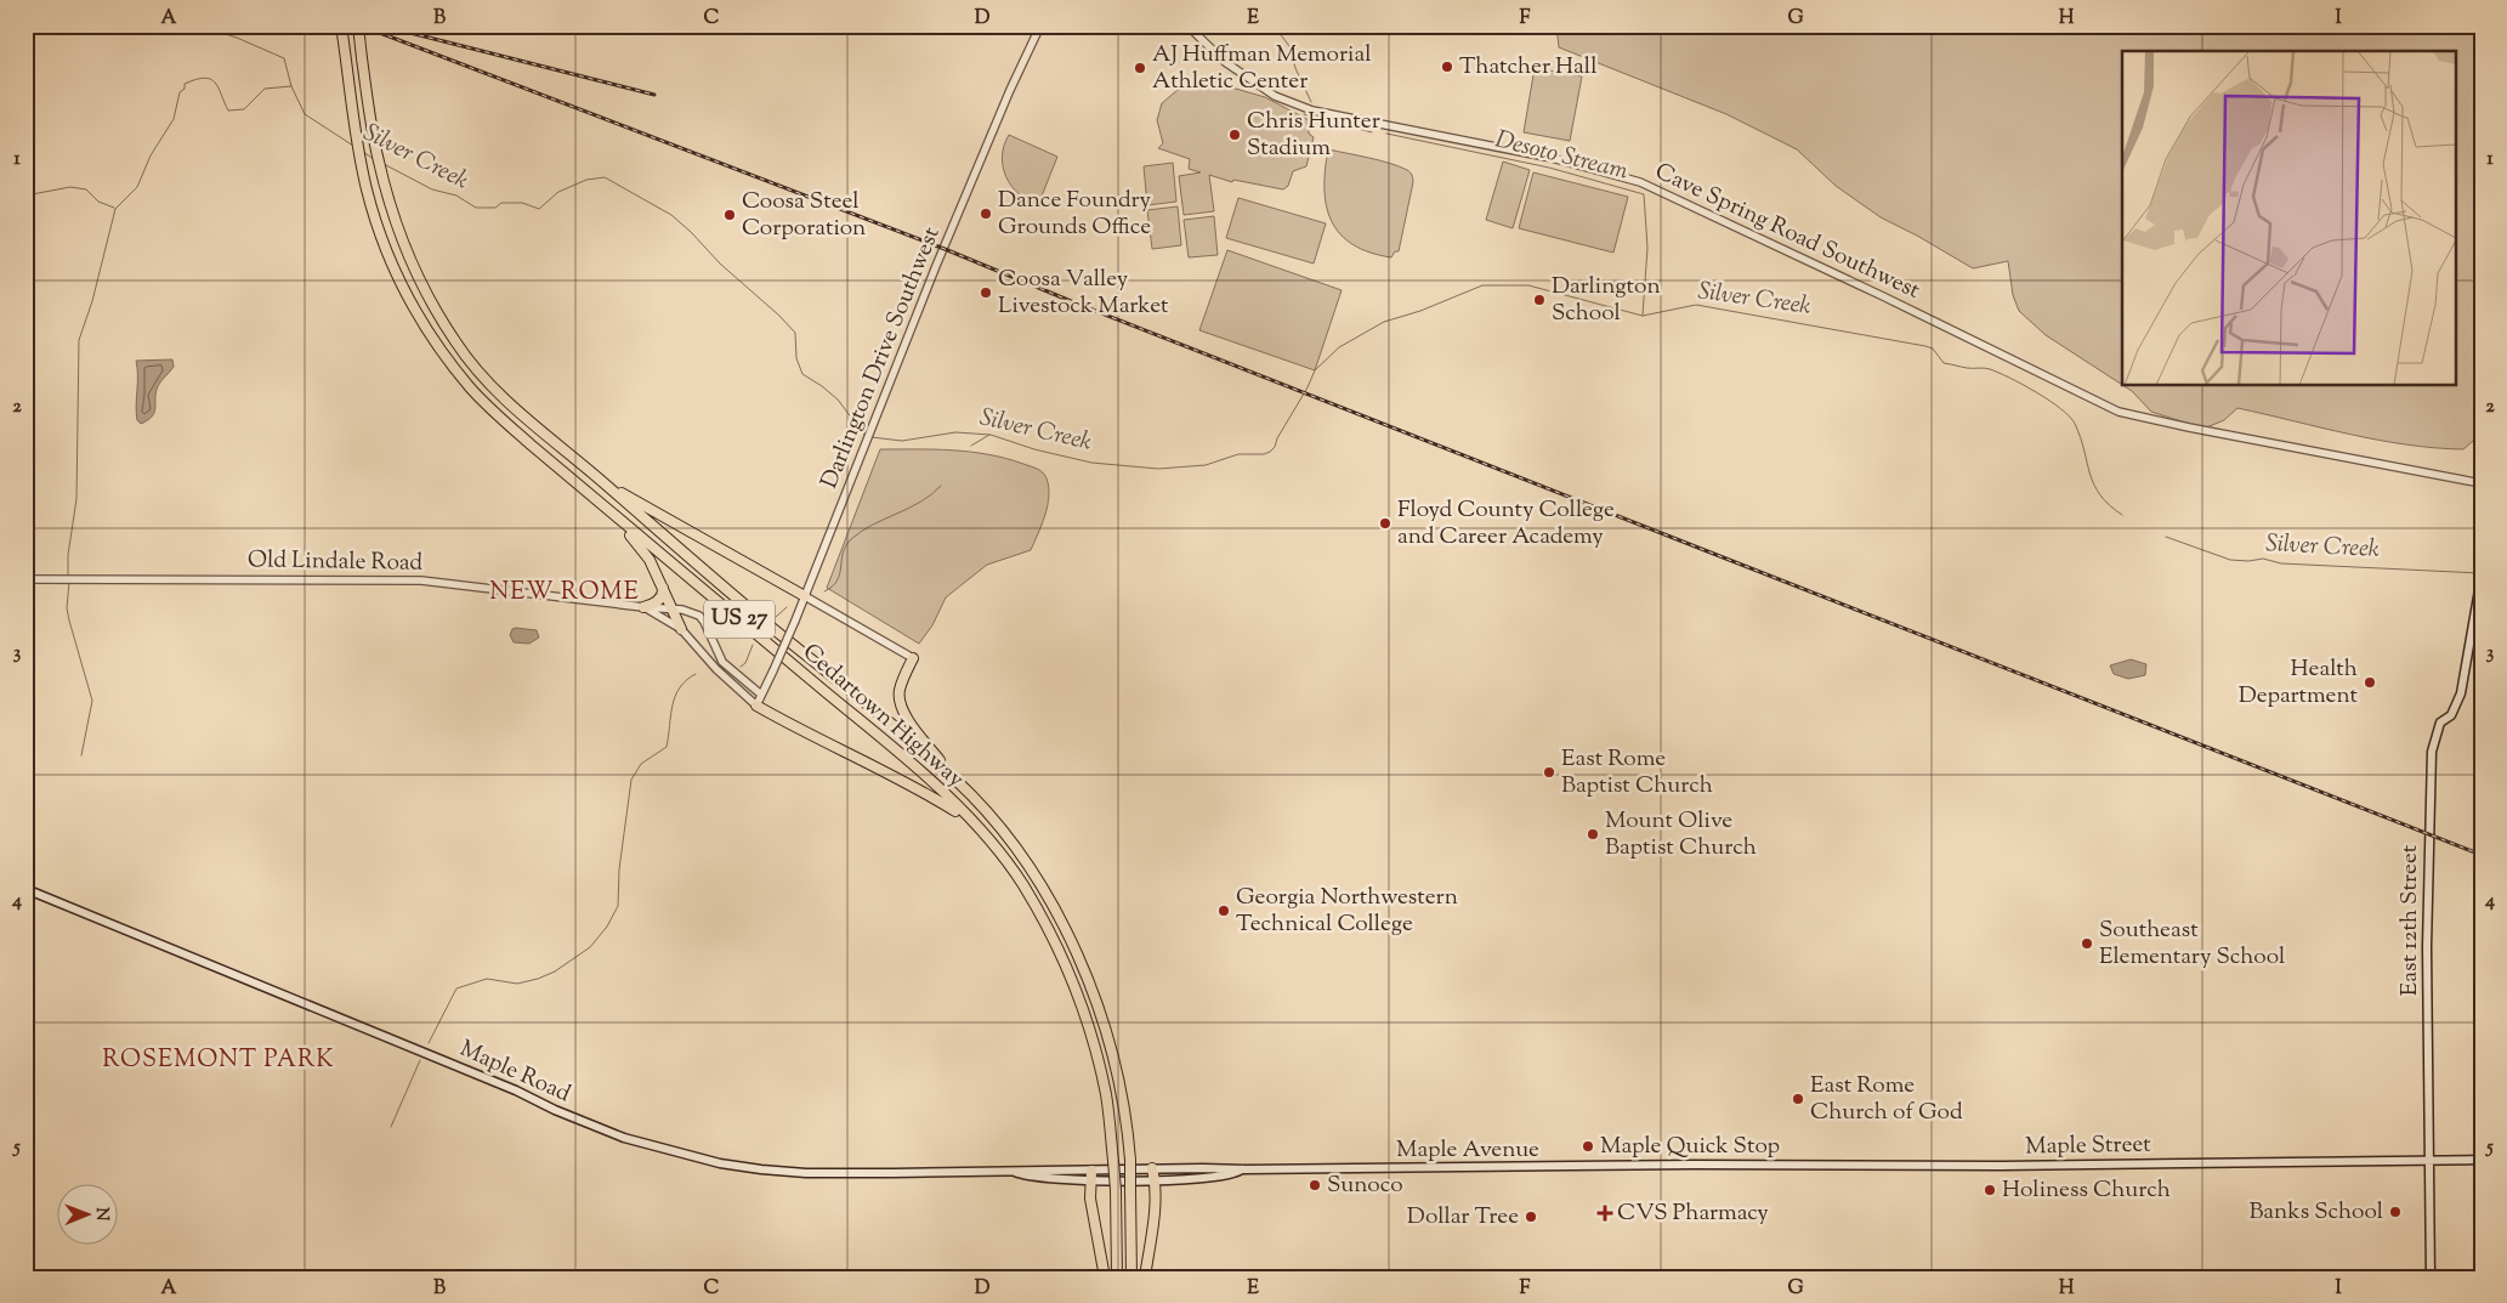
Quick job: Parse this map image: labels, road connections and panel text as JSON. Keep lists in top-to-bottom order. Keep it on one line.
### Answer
{"streets":{"highway":["US 27","Cedartown Highway"],"main road":["East 12th Street","Maple Road","Maple Street","Maple Avenue"],"street":["Cave Spring Road Southwest","Darlington Drive Southwest","Old Lindale Road"]},"crossings":[["Darlington Drive Southwest","Old Lindale Road"],["Cedartown Highway","Maple Road"],["Cedartown Highway","Maple Avenue"],["East 12th Street","Maple Street"],["Maple Road","Maple Avenue"],["Maple Street","Maple Avenue"]],"districts":["NEW ROME","ROSEMONT PARK"],"water":["Desoto Stream","Silver Creek"],"places":{"other":["Thatcher Hall","AJ Huffman Memorial Athletic Center","Chris Hunter Stadium","Dance Foundry Grounds Office","Coosa Steel Corporation","Coosa Valley Livestock Market","Darlington School","Floyd County College and Career Academy","Health Department","East Rome Baptist Church","Mount Olive Baptist Church","Georgia Northwestern Technical College","Southeast Elementary School","East Rome Church of God","Maple Quick Stop","Sunoco","Holiness Church","Banks School","Dollar Tree"],"health":["CVS Pharmacy"]},"north":"right","grid":{"columns":["A","B","C","D","E","F","G","H","I"],"rows":["1","2","3","4","5"]}}
